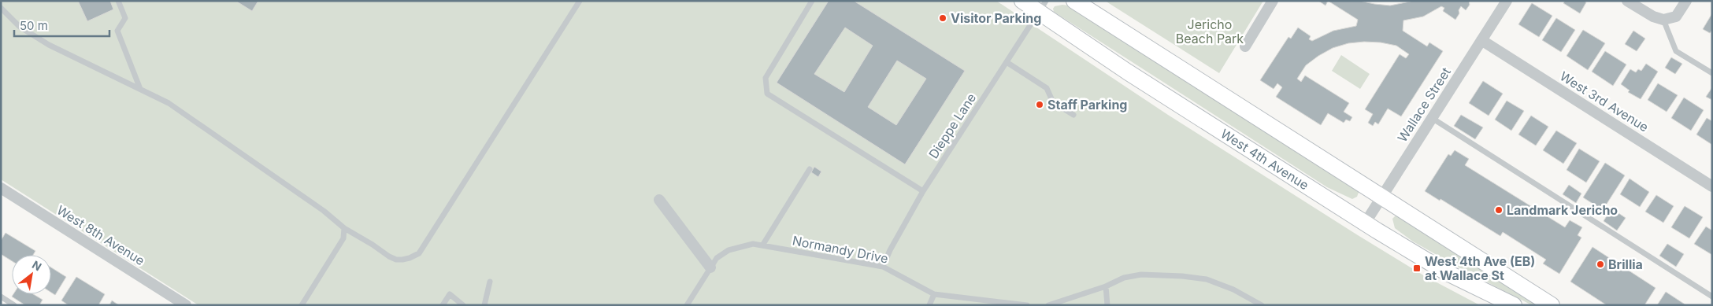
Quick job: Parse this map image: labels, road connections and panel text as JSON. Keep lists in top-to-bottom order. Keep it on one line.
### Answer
{"streets":{"main road":["West 4th Avenue"],"street":["West 3rd Avenue","Wallace Street","West 8th Avenue"],"lane":["Dieppe Lane","Normandy Drive"]},"crossings":[["West 3rd Avenue","Wallace Street"],["Wallace Street","West 4th Avenue"],["Dieppe Lane","West 4th Avenue"],["Dieppe Lane","Normandy Drive"]],"parks":["Jericho Beach Park"],"places":{"other":["Visitor Parking","Staff Parking","Landmark Jericho","Brillia"],"transit":["West 4th Ave (EB) at Wallace St"]},"scale_bar":"50 m","north":"top right"}
